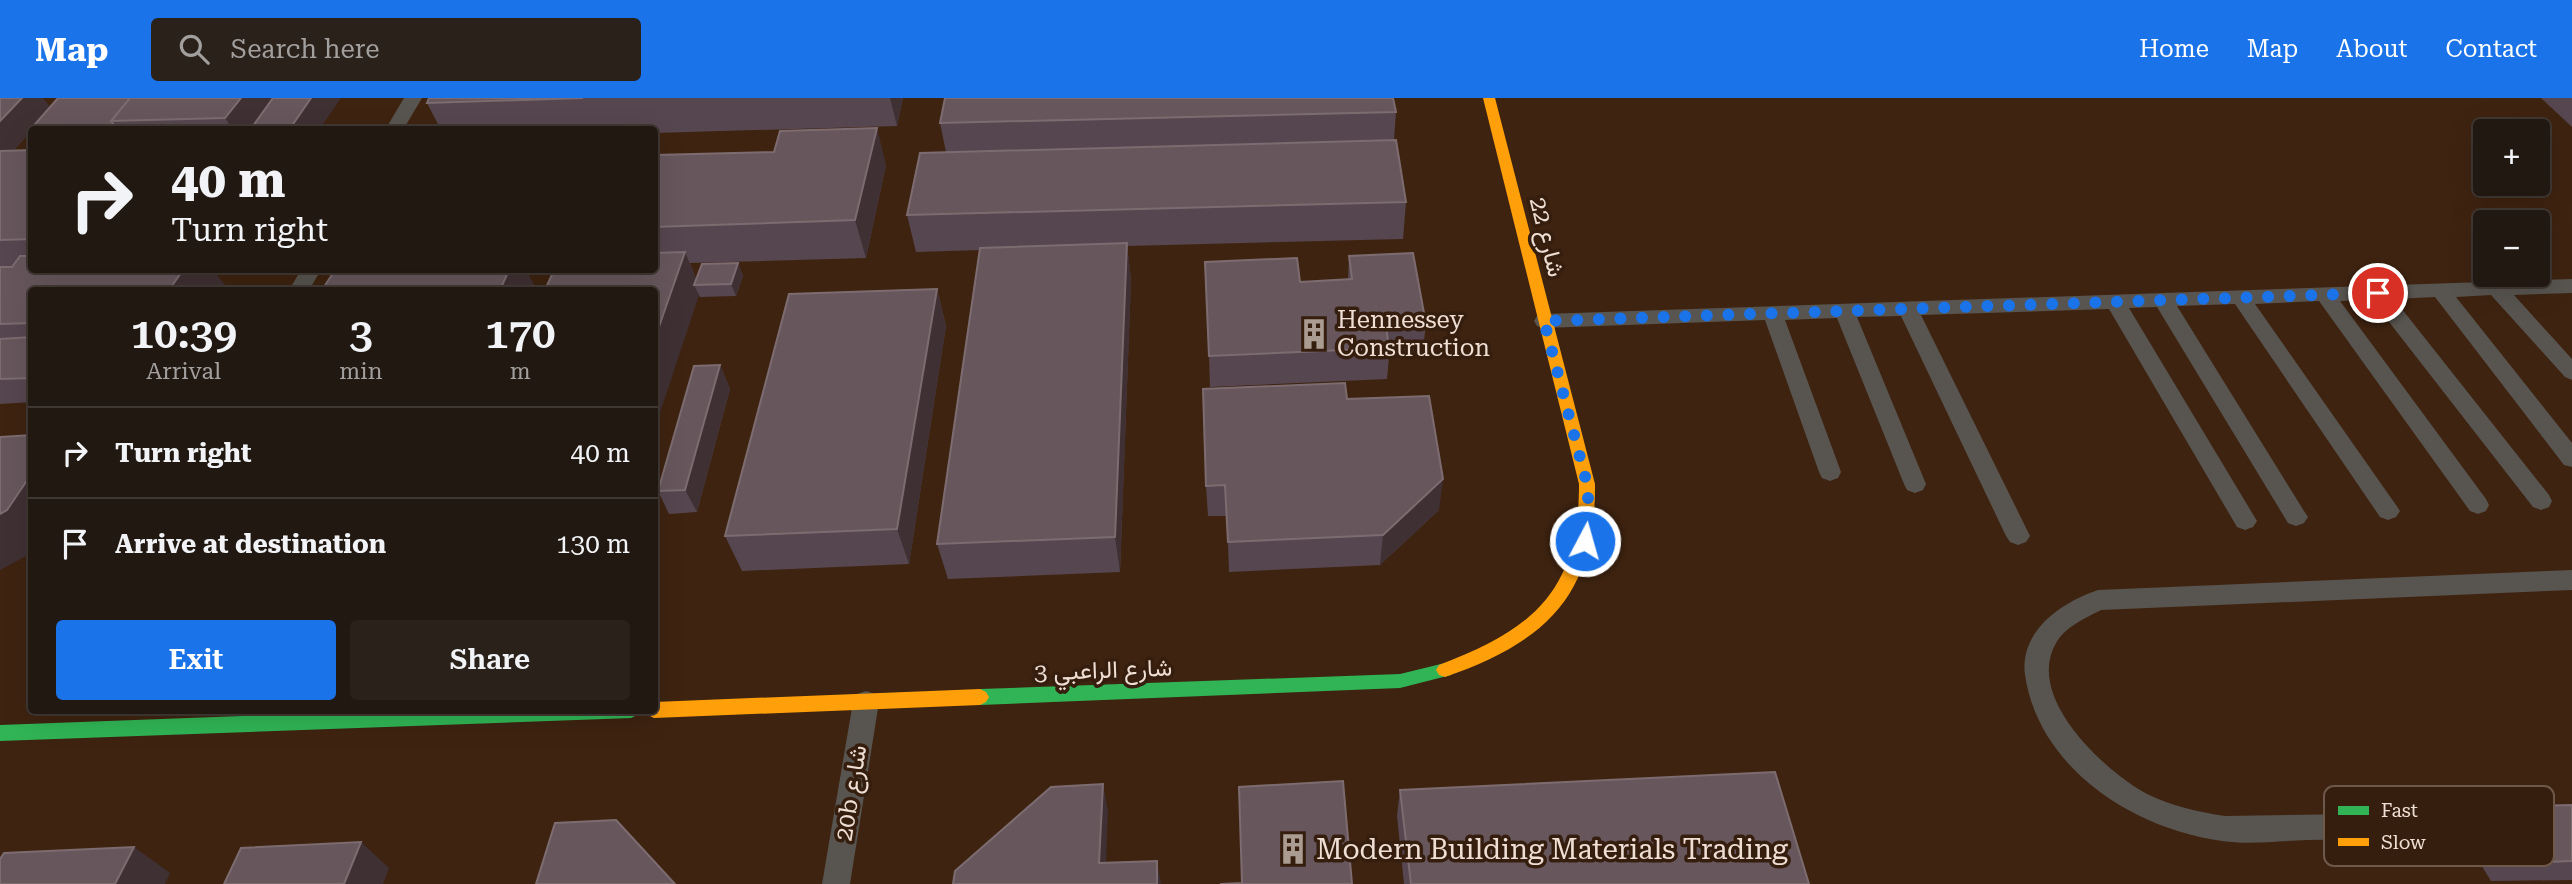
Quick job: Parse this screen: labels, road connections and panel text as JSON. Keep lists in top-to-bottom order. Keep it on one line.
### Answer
{"streets":{"street":["شارع 22","شارع الراعبي 3"],"lane":["20b شارع"]},"crossings":[["شارع 22","شارع الراعبي 3"],["شارع الراعبي 3","20b شارع"]],"places":{"building":["Hennessey Construction","Modern Building Materials Trading"]},"legend":["Fast","Slow"],"page":{"header":"Map","search":"Search here","nav":["Home","Map","About","Contact"],"map_buttons":["+","−"],"turn":["40 m","Turn right"],"eta":["10:39","Arrival","3","min","170","m"],"list":[{"name":"Turn right","value":"40 m"},{"name":"Arrive at destination","value":"130 m"}],"buttons":["Exit","Share"]}}
